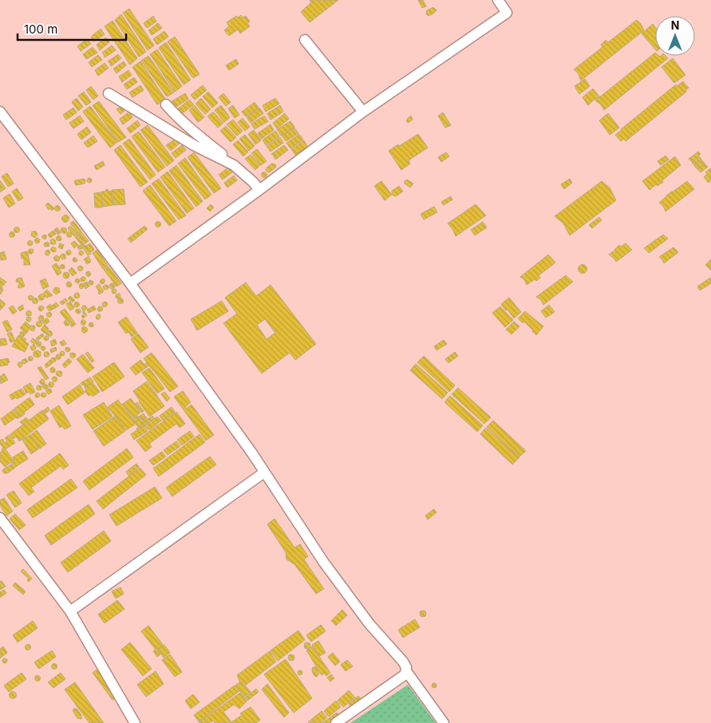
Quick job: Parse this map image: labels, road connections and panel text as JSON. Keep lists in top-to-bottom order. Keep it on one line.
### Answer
{"scale_bar":"100 m","north":"top"}
